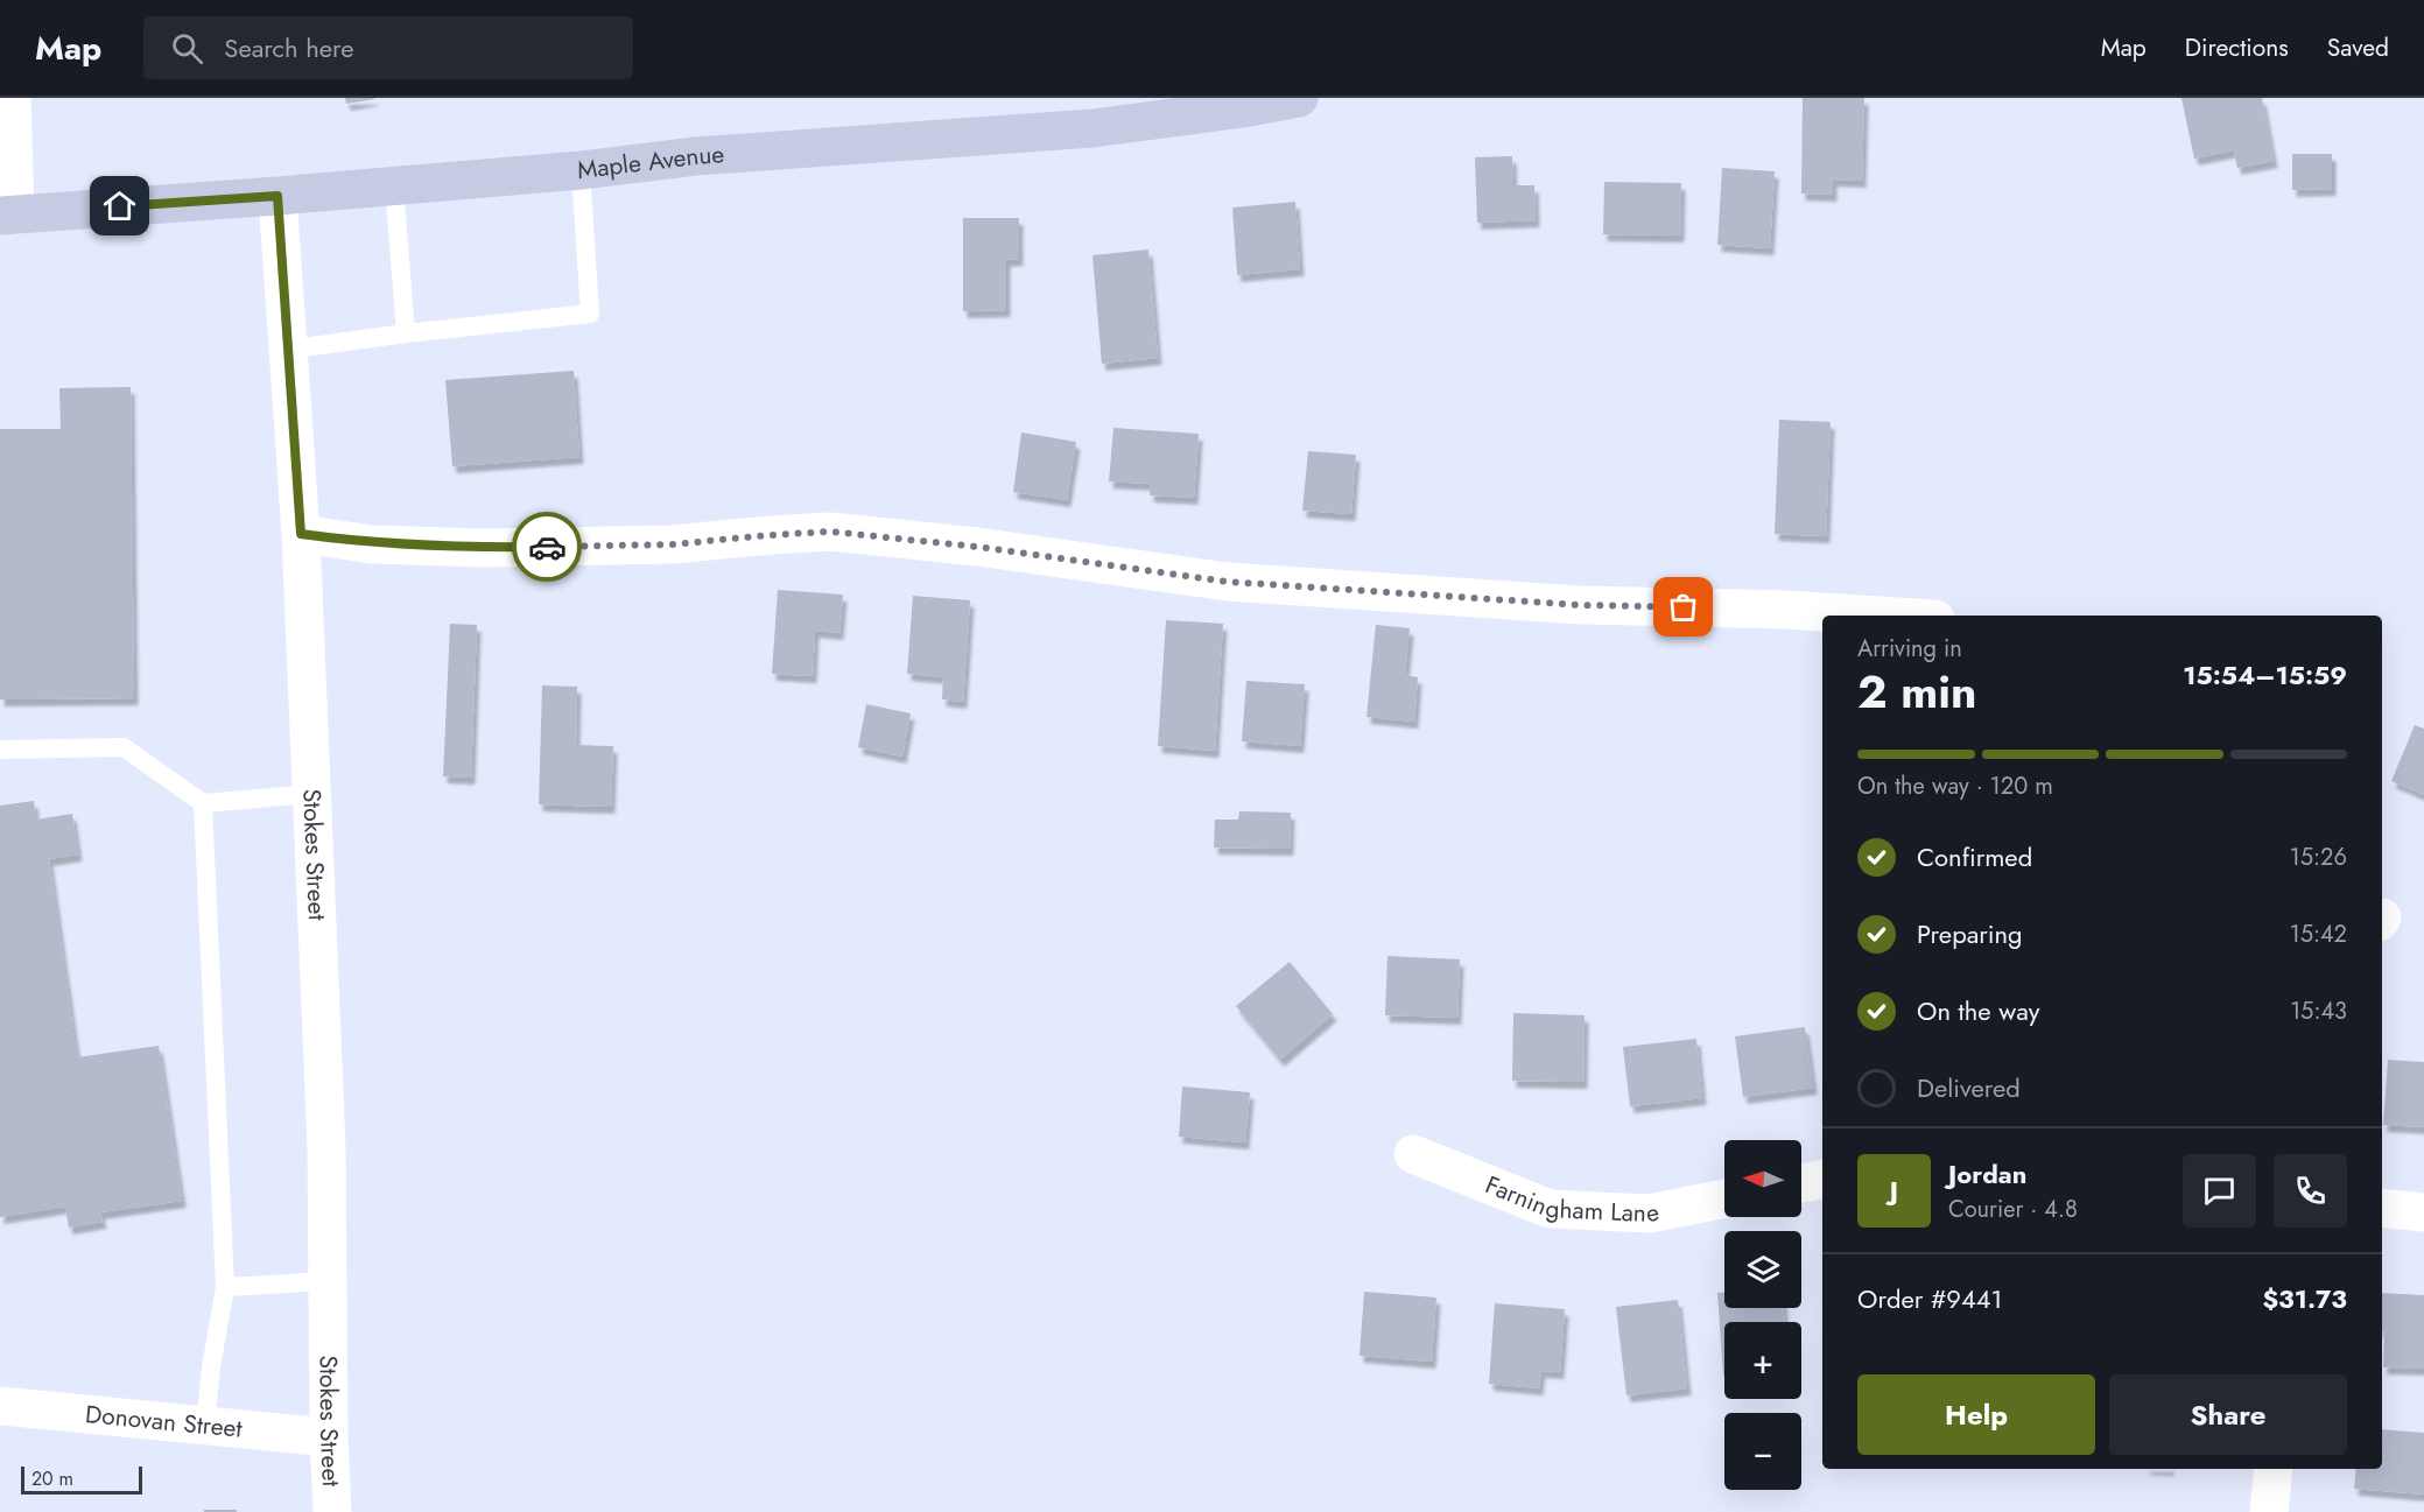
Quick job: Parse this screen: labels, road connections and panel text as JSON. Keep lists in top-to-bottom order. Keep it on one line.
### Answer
{"streets":{"main road":["Maple Avenue"],"street":["Stokes Street","Farningham Lane","Donovan Street"]},"crossings":[["Maple Avenue","Stokes Street"],["Stokes Street","Donovan Street"]],"scale_bar":"20 m","north":"left","page":{"header":"Map","search":"Search here","nav":["Map","Directions","Saved"],"heading":["2 min","Arriving in","15:54–15:59"],"panel":["Jordan","Courier · 4.8","Order #9441","$31.73"],"bar":"On the way · 120 m","list":[["Confirmed","15:26"],["Preparing","15:42"],["On the way","15:43"],"Delivered"],"map_buttons":["+","−"],"round":"J","buttons":["Help","Share"],"scale":"20 m"}}
